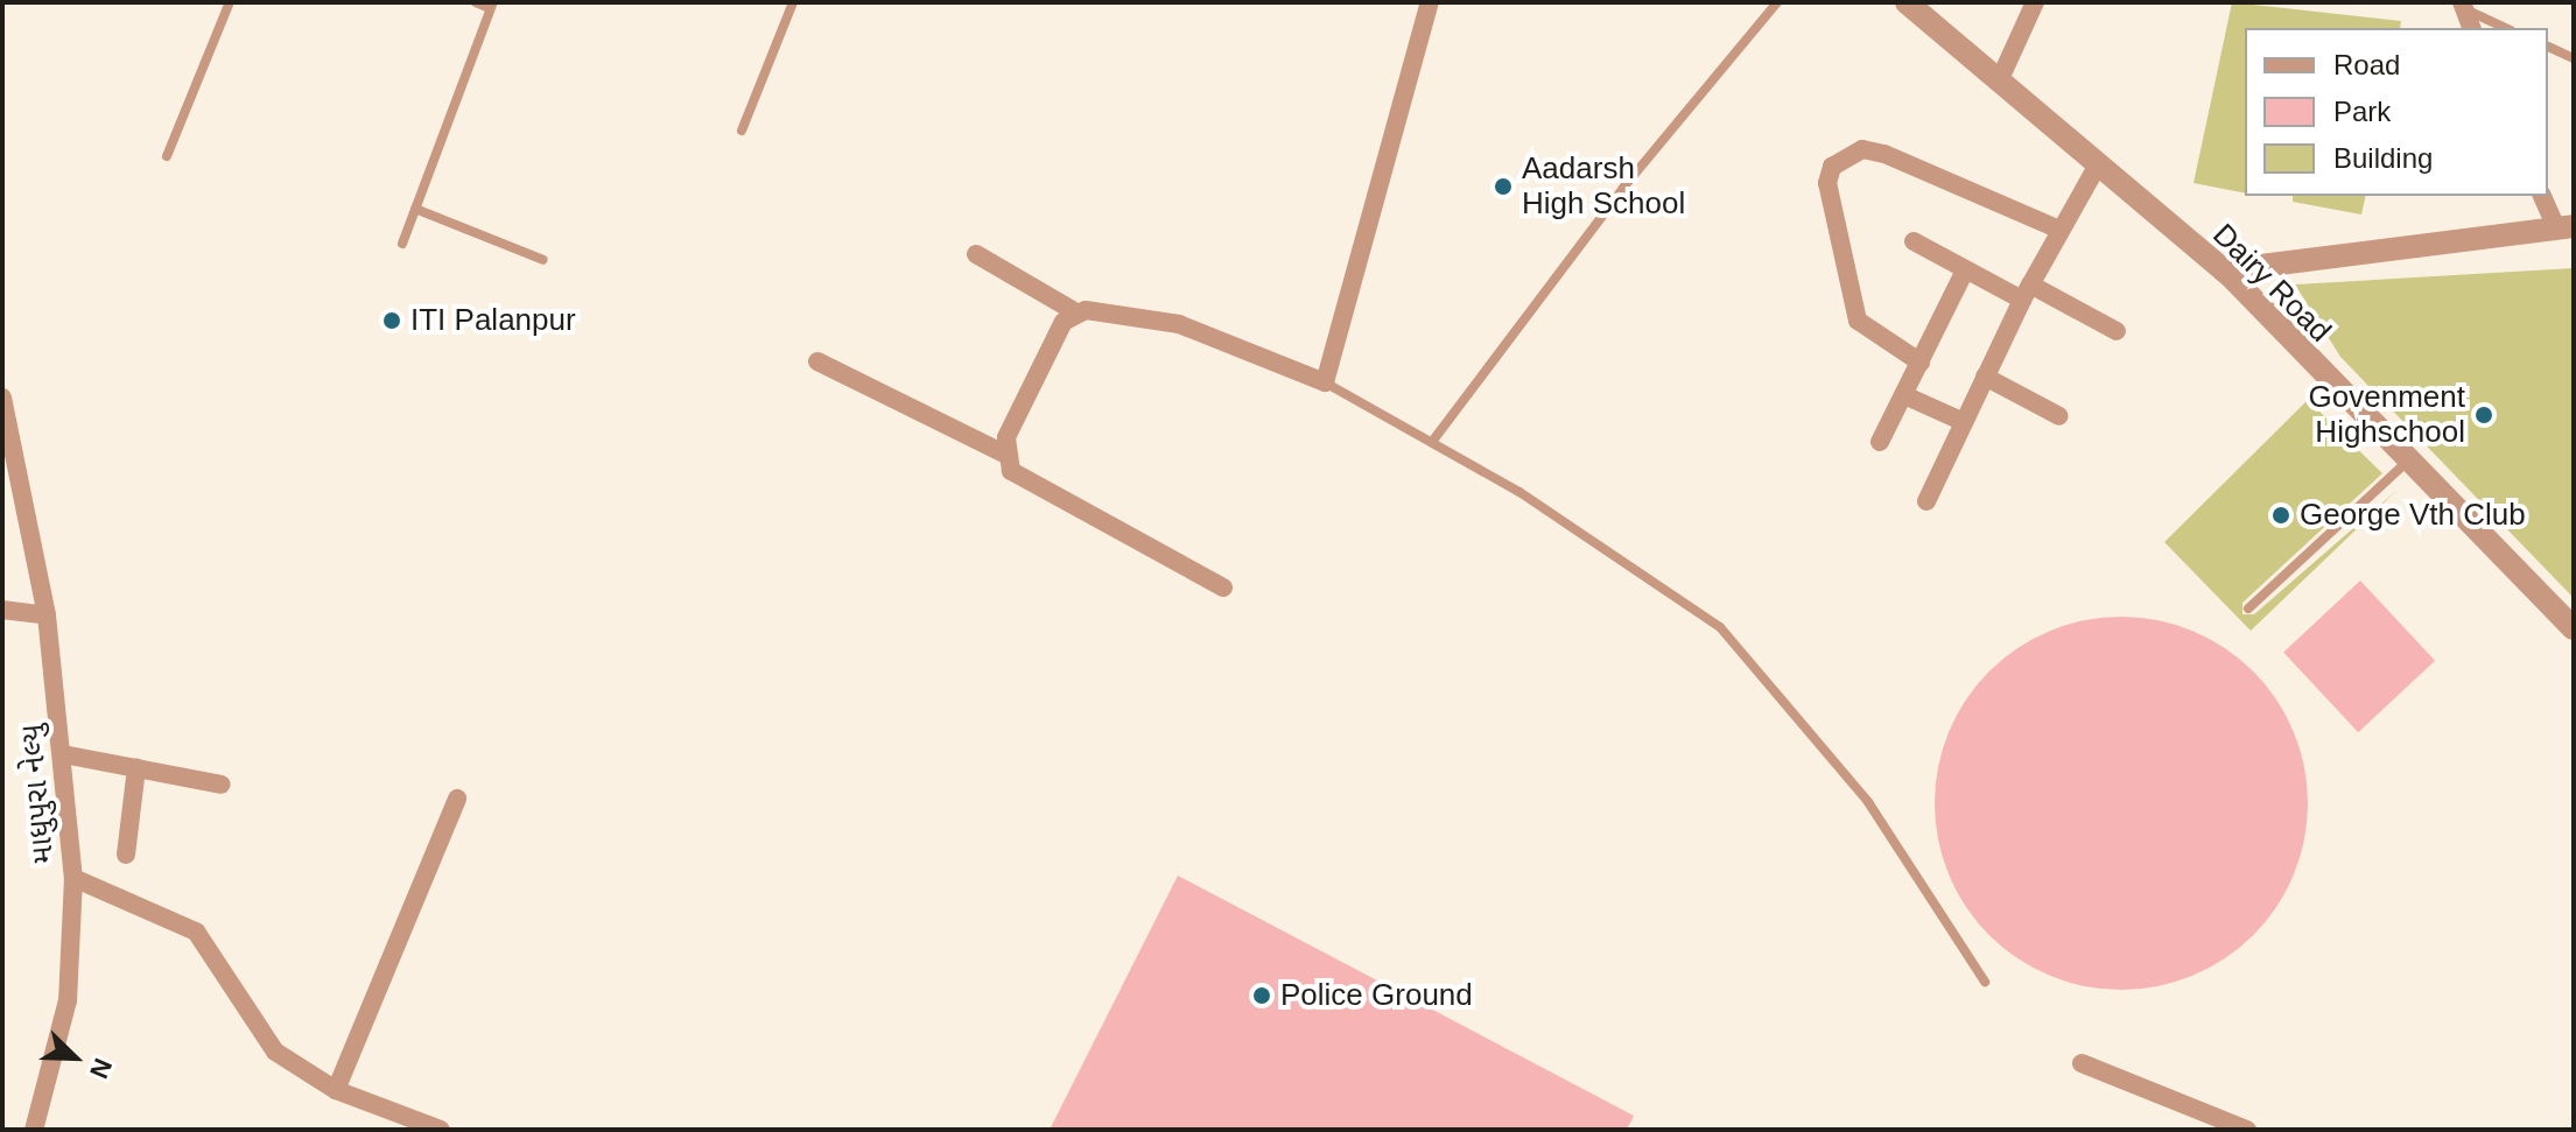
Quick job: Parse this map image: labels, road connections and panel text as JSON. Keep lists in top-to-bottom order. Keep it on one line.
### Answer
{"streets":{"street":["Dairy Road","માધુપુરા નેલ્યુ"]},"places":["Aadarsh High School","ITI Palanpur","Govenment Highschool","George Vth Club","Police Ground"],"legend":["Road","Park","Building"],"north":"bottom right"}
